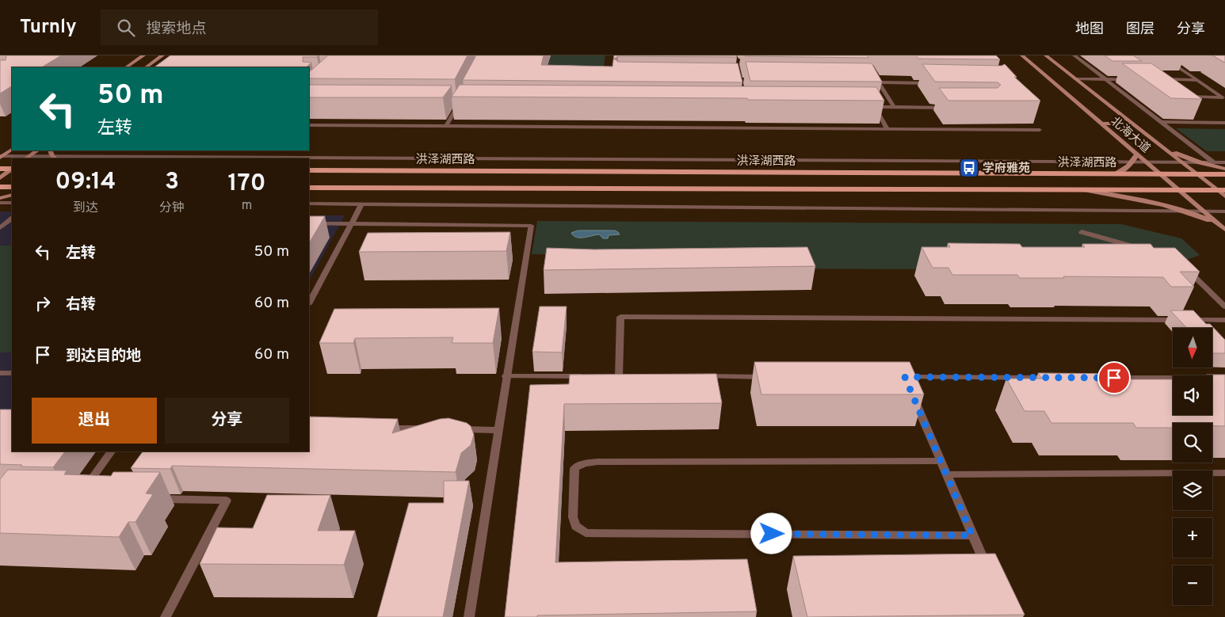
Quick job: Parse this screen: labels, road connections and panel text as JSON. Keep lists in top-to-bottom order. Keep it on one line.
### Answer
{"streets":{"main road":["洪泽湖西路"],"street":["北海大道"]},"crossings":[["北海大道","洪泽湖西路"]],"places":{"bus stop":["学府雅苑"]},"north":"bottom","page":{"header":"Turnly","search":"搜索地点","nav":["地图","图层","分享"],"turn":["50 m","左转"],"eta":["09:14","到达","3","分钟","170","m"],"list":[{"name":"左转","value":"50 m"},{"name":"右转","value":"60 m"},{"name":"到达目的地","value":"60 m"}],"map_buttons":["+","−"],"buttons":["退出","分享"]}}
